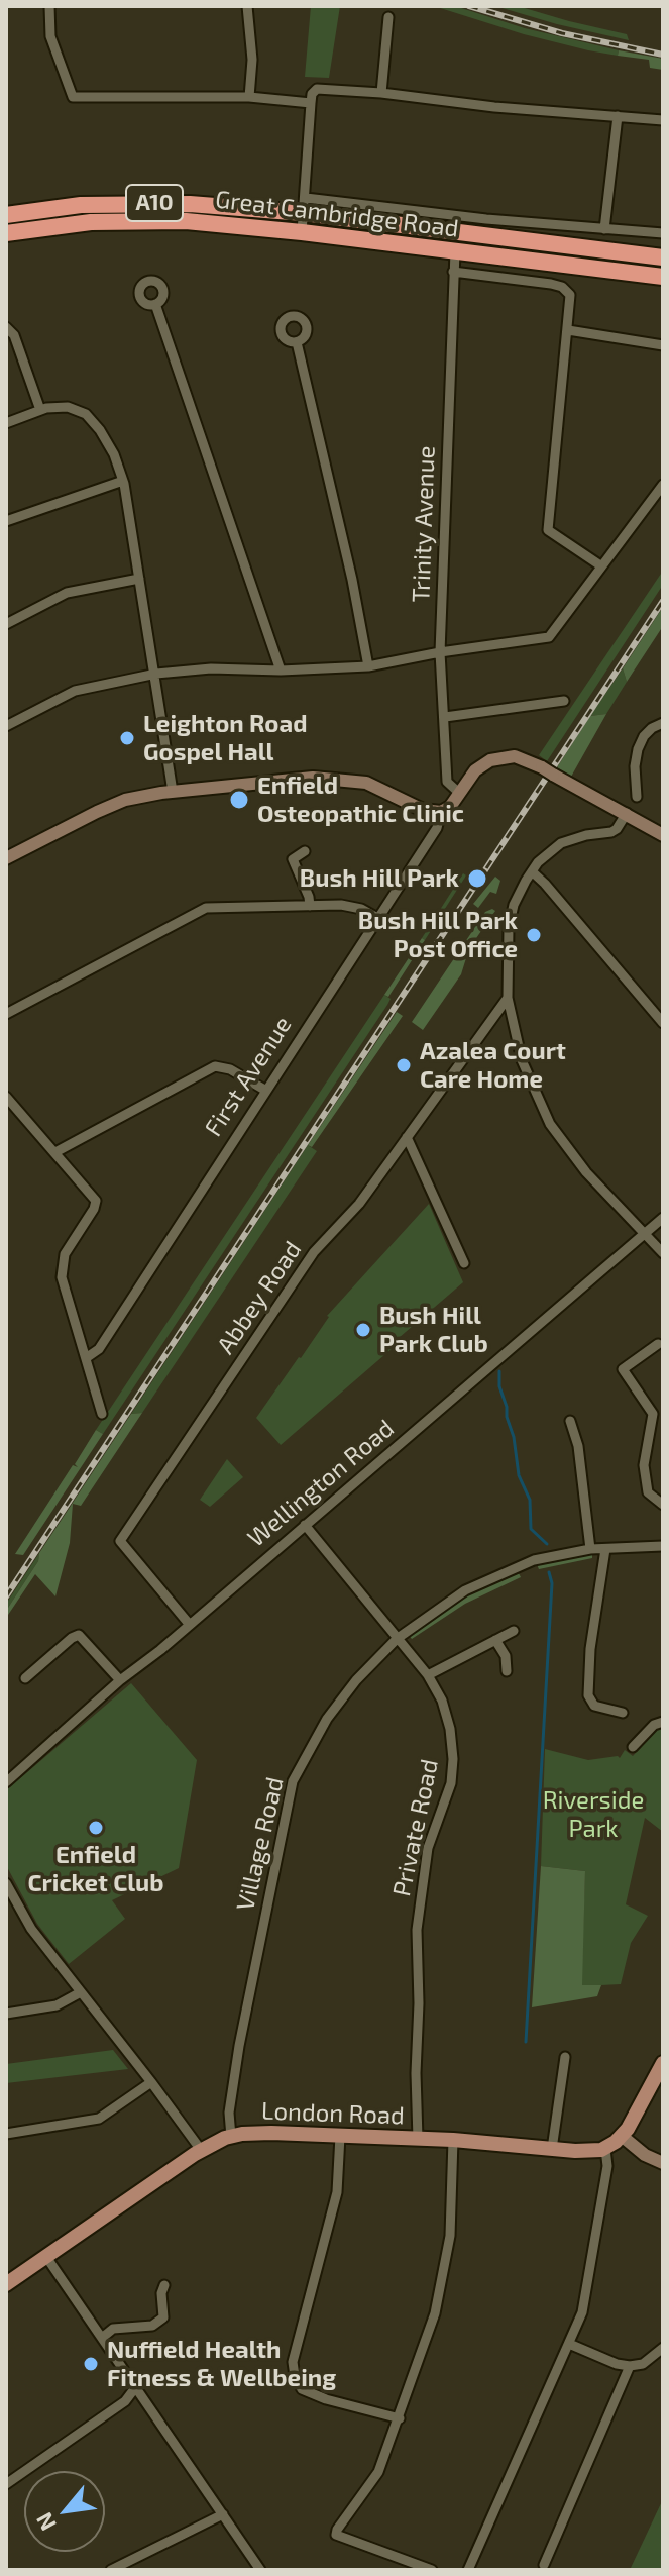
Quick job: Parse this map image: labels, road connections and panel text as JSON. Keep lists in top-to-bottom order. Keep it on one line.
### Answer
{"streets":{"highway":["A10","Great Cambridge Road"],"main road":["London Road"],"street":["Trinity Avenue","First Avenue","Abbey Road","Wellington Road","Private Road","Village Road"]},"crossings":[["A10","Great Cambridge Road"],["A10","Trinity Avenue"],["Great Cambridge Road","Trinity Avenue"],["Trinity Avenue","First Avenue"],["Abbey Road","Wellington Road"],["Wellington Road","Private Road"],["Private Road","Village Road"],["Private Road","London Road"],["Village Road","London Road"]],"parks":["Riverside Park"],"places":["Leighton Road Gospel Hall","Enfield Osteopathic Clinic","Bush Hill Park","Bush Hill Park Post Office","Azalea Court Care Home","Bush Hill Park Club","Enfield Cricket Club","Nuffield Health Fitness & Wellbeing"],"north":"bottom left"}
